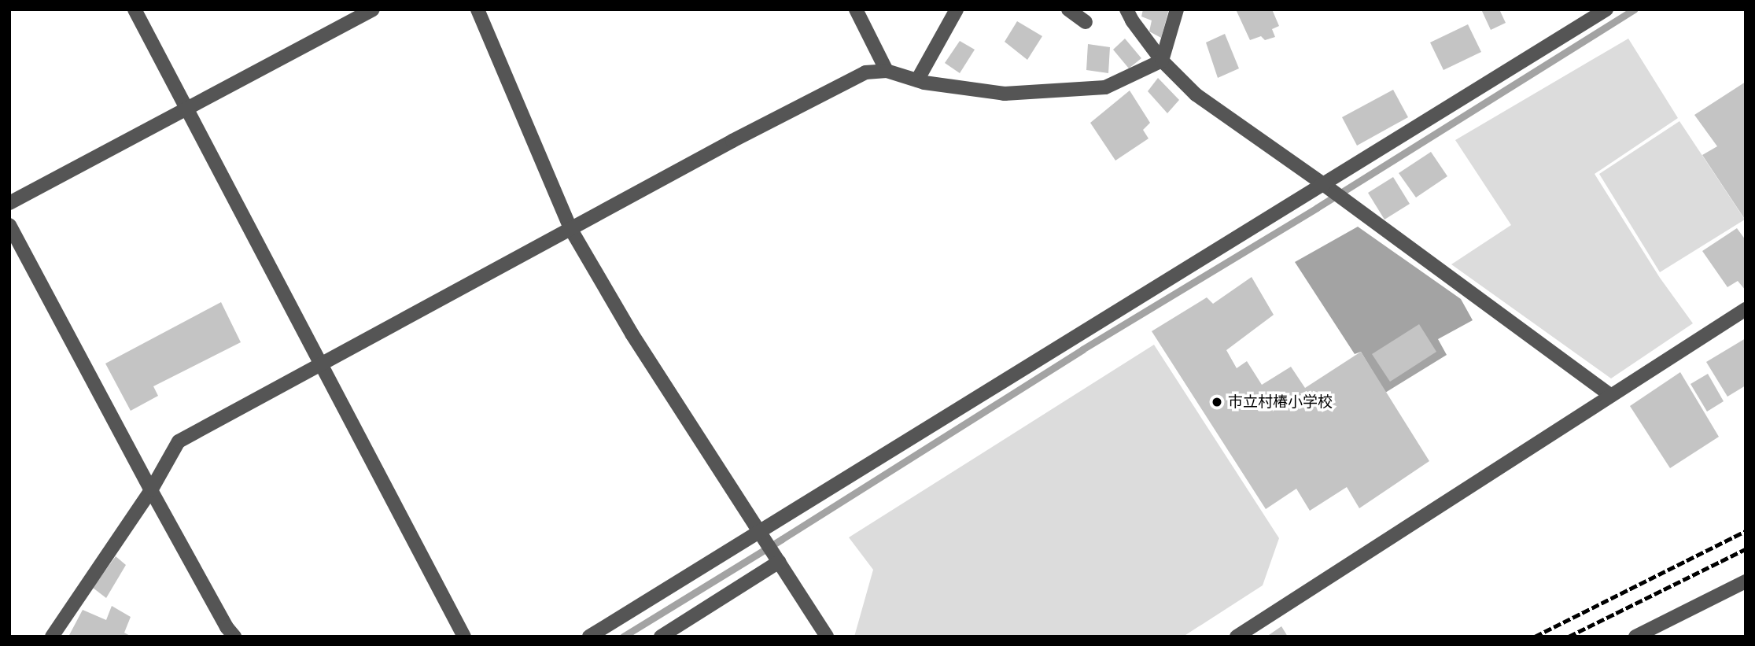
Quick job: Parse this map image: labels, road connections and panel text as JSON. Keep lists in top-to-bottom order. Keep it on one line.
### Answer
{"places":["市立村椿小学校"]}
